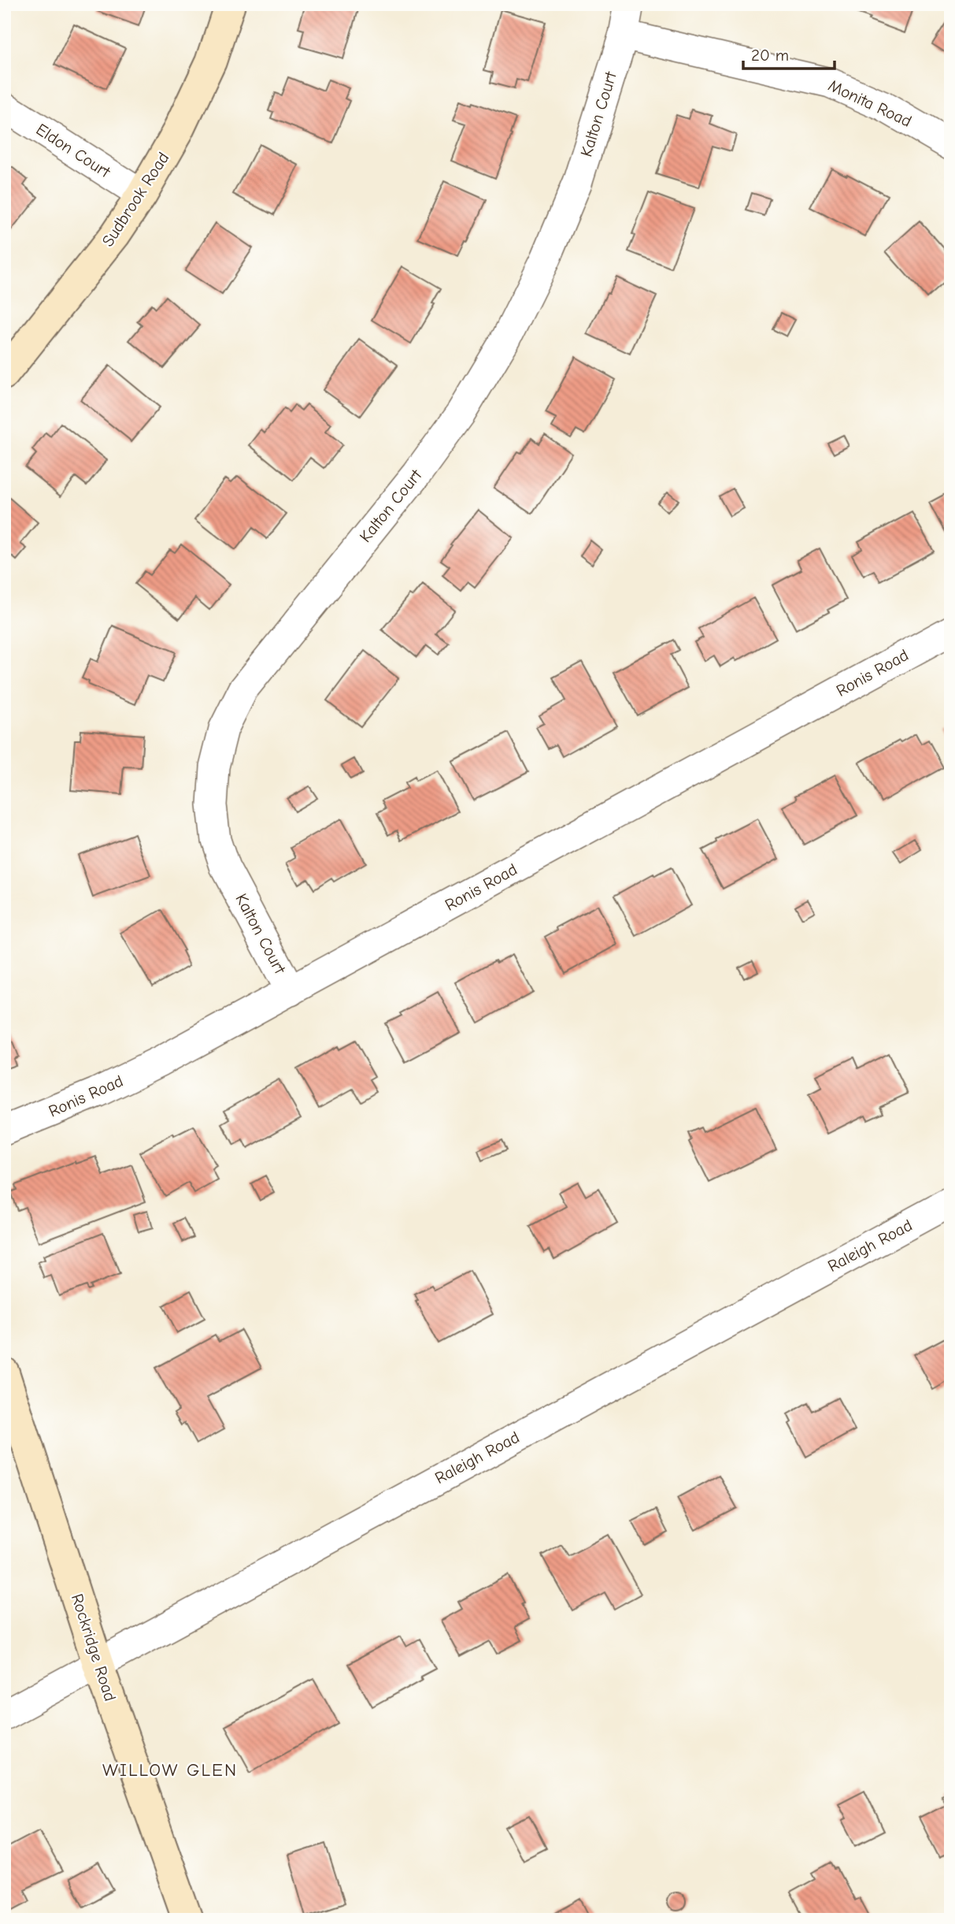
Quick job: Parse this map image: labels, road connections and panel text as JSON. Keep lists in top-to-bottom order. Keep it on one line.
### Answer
{"streets":{"street":["Monita Road","Kalton Court","Eldon Court","Sudbrook Road","Ronis Road","Raleigh Road","Rockridge Road"]},"crossings":[["Monita Road","Kalton Court"],["Kalton Court","Ronis Road"],["Eldon Court","Sudbrook Road"],["Raleigh Road","Rockridge Road"]],"districts":["WILLOW GLEN"],"scale_bar":"20 m"}
